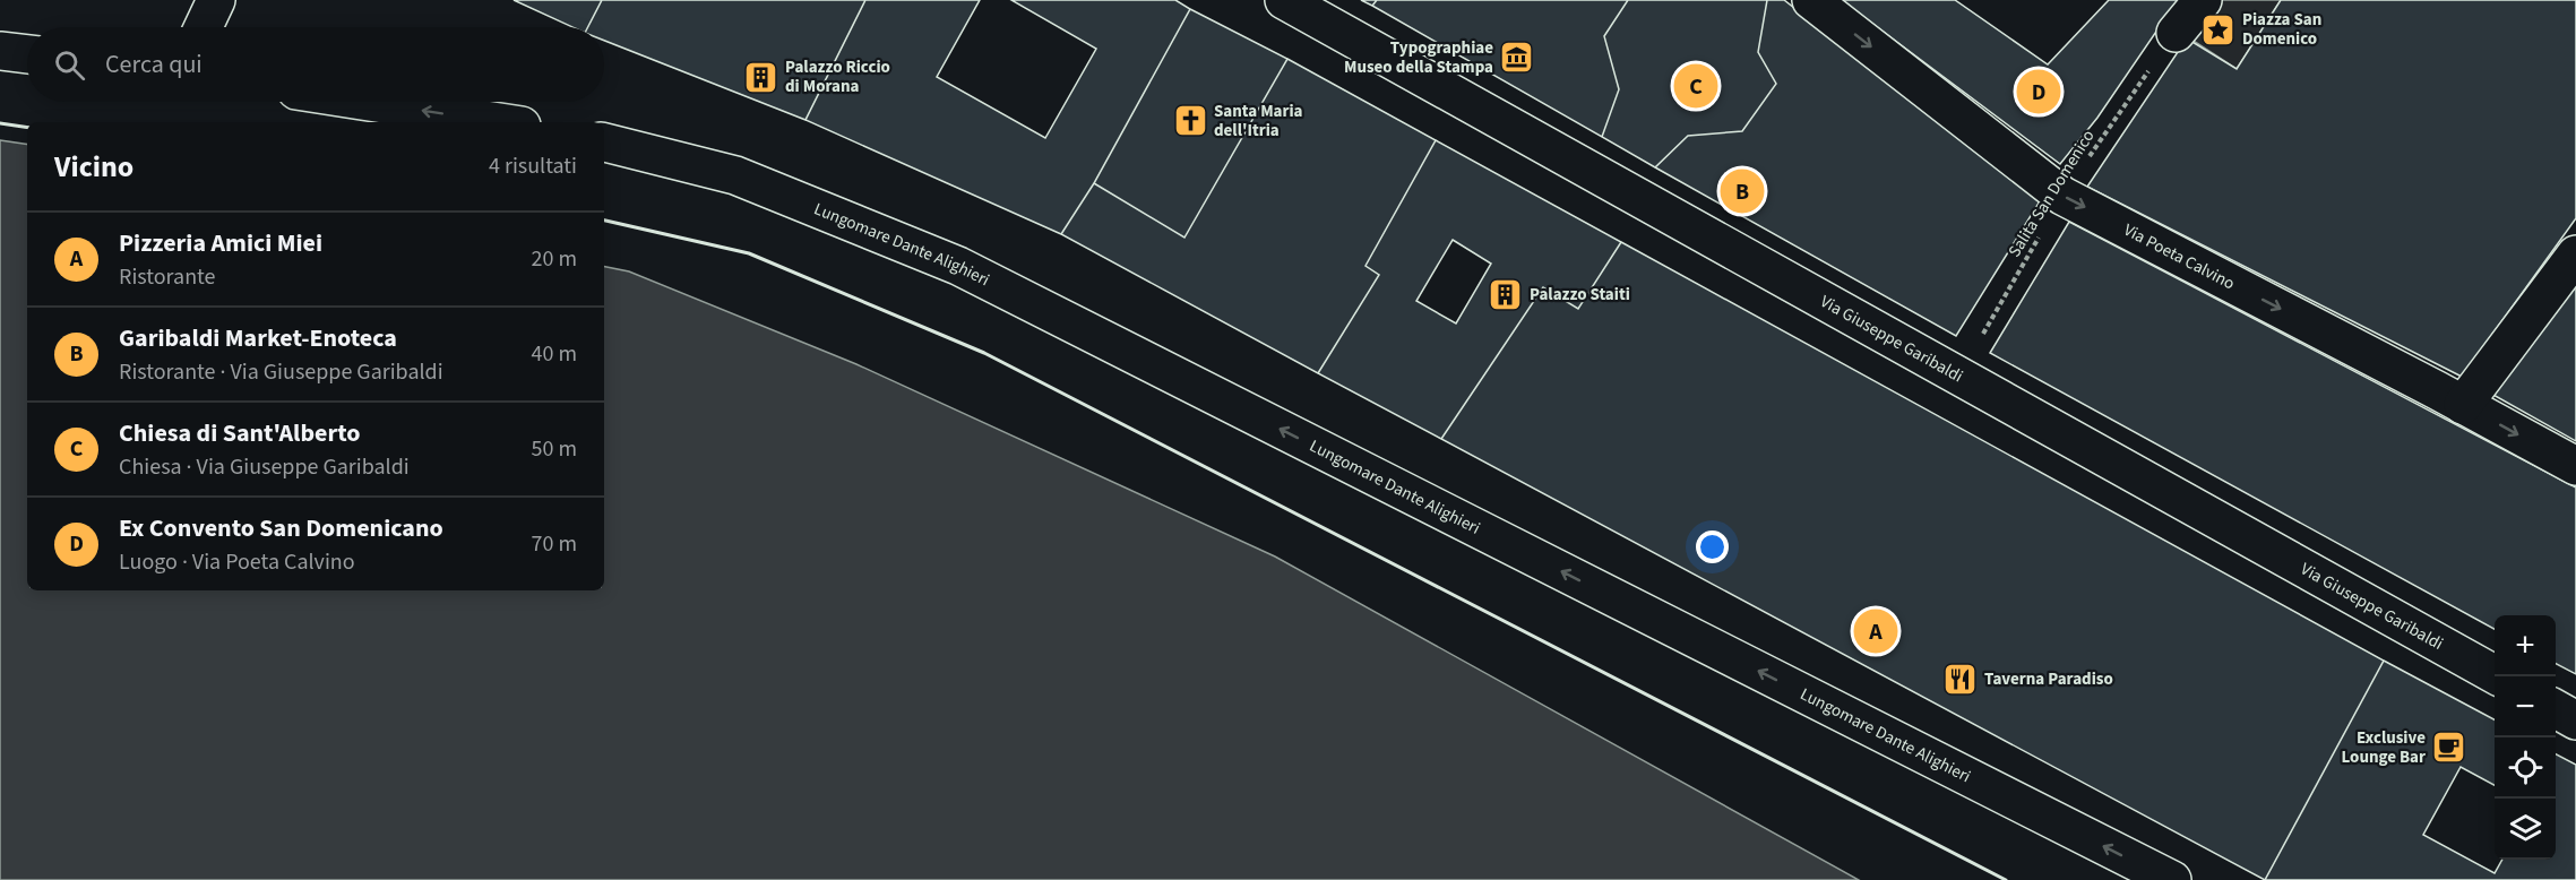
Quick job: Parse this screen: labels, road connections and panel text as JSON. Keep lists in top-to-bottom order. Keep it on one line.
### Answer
{"streets":{"street":["Lungomare Dante Alighieri","Via Poeta Calvino","Via Giuseppe Garibaldi"],"path":["Salita San Domenico"]},"crossings":[["Salita San Domenico","Via Poeta Calvino"],["Salita San Domenico","Via Giuseppe Garibaldi"]],"one_way":["Lungomare Dante Alighieri","Via Poeta Calvino"],"places":{"place":["Piazza San Domenico"],"museum":["Typographiae Museo della Stampa"],"building":["Palazzo Riccio di Morana","Palazzo Staiti"],"church":["Santa Maria dell'Itria"],"restaurant":["Taverna Paradiso"],"cafe":["Exclusive Lounge Bar"]},"page":{"search":"Cerca qui","pins":["C","D","B","A"],"heading":["Vicino","4 risultati"],"list":[{"mark":"A","name":"Pizzeria Amici Miei","note":"Ristorante","value":"20 m"},{"mark":"B","name":"Garibaldi Market-Enoteca","note":"Ristorante · Via Giuseppe Garibaldi","value":"40 m"},{"mark":"C","name":"Chiesa di Sant'Alberto","note":"Chiesa · Via Giuseppe Garibaldi","value":"50 m"},{"mark":"D","name":"Ex Convento San Domenicano","note":"Luogo · Via Poeta Calvino","value":"70 m"}],"map_buttons":["+","−"]}}
